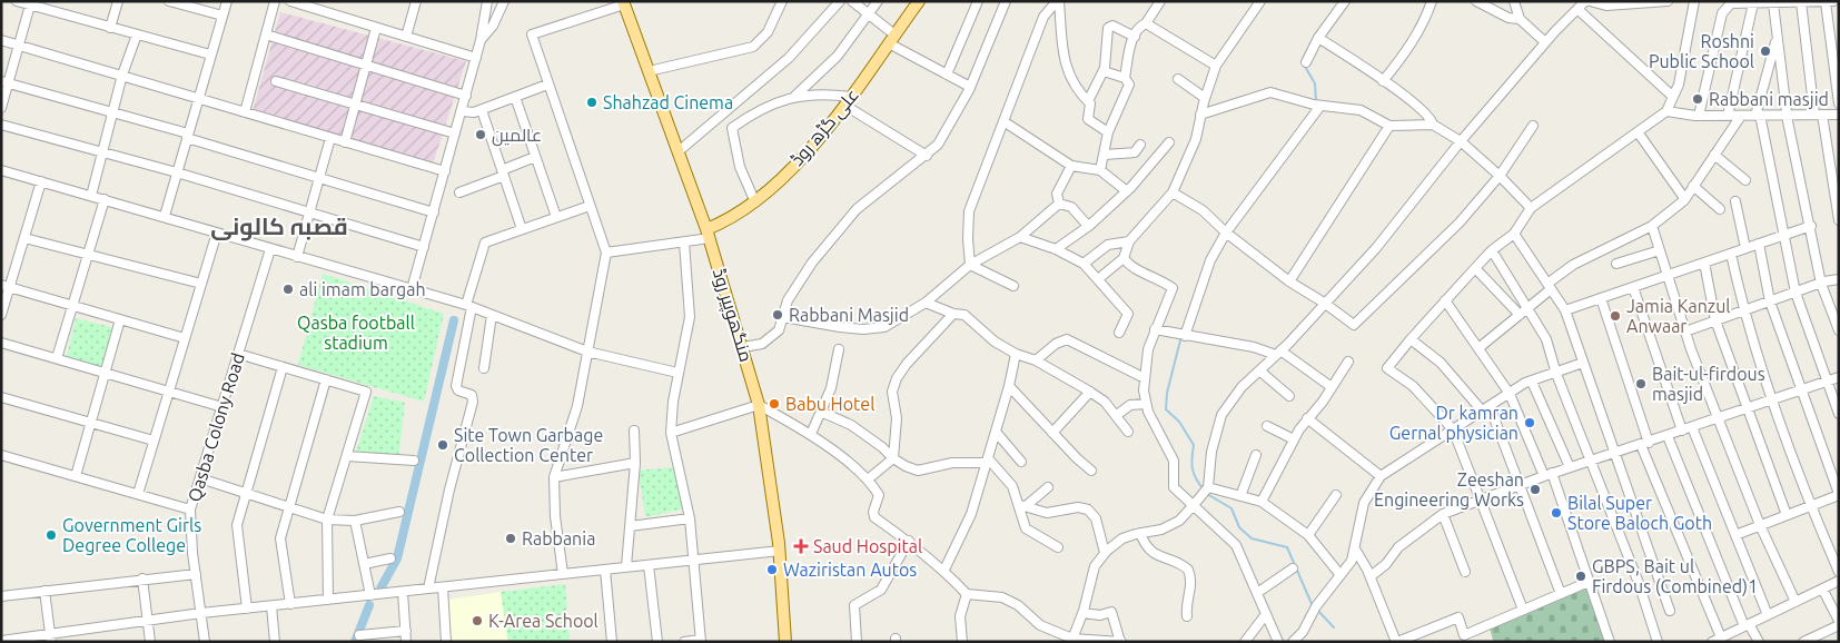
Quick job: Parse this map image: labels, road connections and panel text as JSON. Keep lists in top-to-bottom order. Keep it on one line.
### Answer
{"streets":{"main road":["علی گڑھ روڈ","منگھوپیر روڈ"],"street":["Qasba Colony Road"]},"crossings":[["علی گڑھ روڈ","منگھوپیر روڈ"]],"districts":["قصبہ کالونی"],"parks":["Qasba football stadium"],"places":{"other":["Roshni Public School","Rabbani masjid","Shahzad Cinema","عالمین","ali imam bargah","Rabbani Masjid","Jamia Kanzul Anwaar","Bait-ul-firdous masjid","Babu Hotel","Dr kamran Gernal physician","Site Town Garbage Collection Center","Zeeshan Engineering Works","Bilal Super Store Baloch Goth","Government Girls Degree College","Rabbania","Waziristan Autos","GBPS, Bait ul Firdous (Combined)1","K-Area School"],"health":["Saud Hospital"]}}
